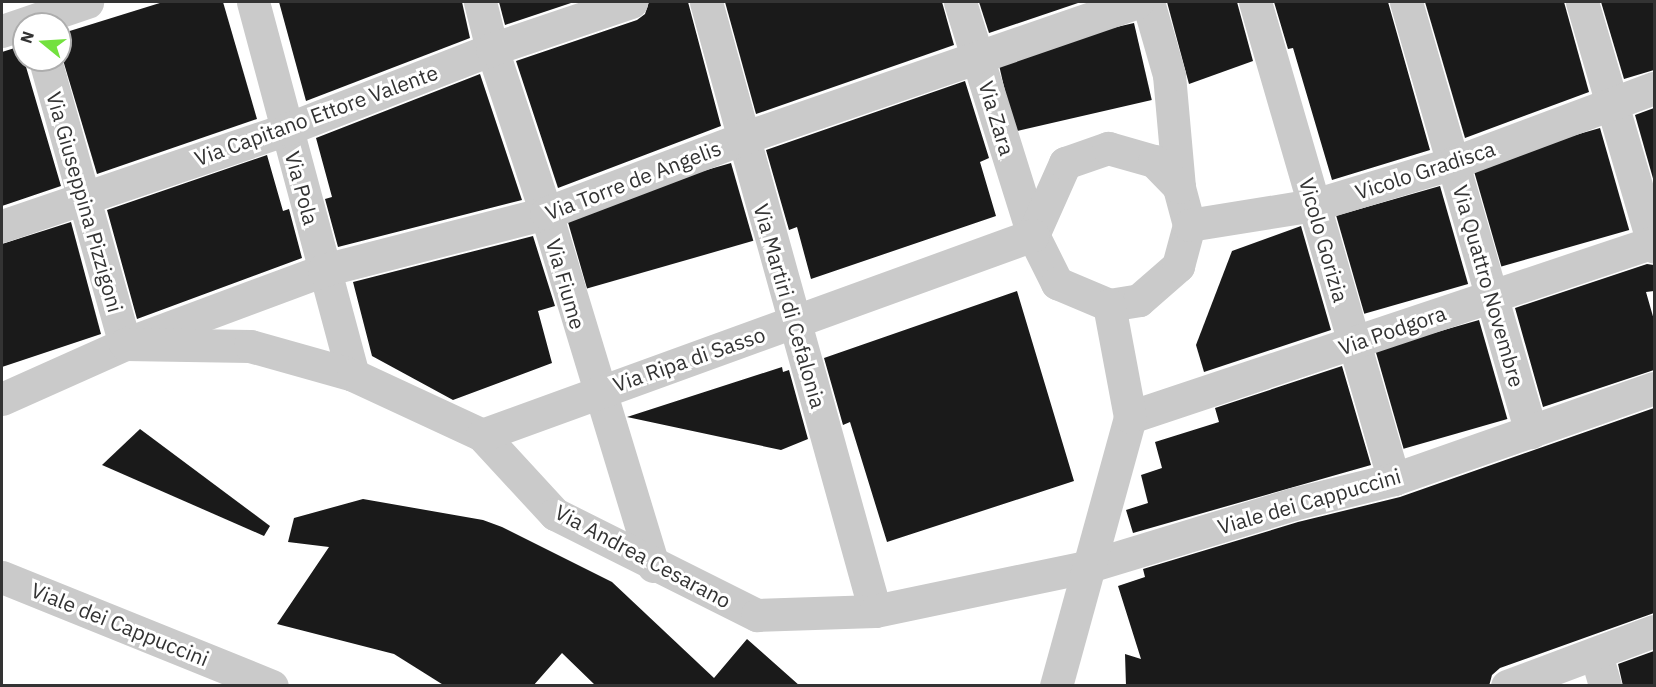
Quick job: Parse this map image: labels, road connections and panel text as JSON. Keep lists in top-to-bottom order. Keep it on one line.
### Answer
{"streets":{"street":["Via Capitano Ettore Valente","Via Zara","Vicolo Gradisca","Via Torre de Angelis","Via Pola","Via Giuseppina Pizzigoni","Vicolo Gorizia","Via Fiume","Via Quattro Novembre","Via Martiri di Cefalonia","Via Podgora","Via Ripa di Sasso","Viale dei Cappuccini","Via Andrea Cesarano"]},"crossings":[["Via Capitano Ettore Valente","Via Pola"],["Via Capitano Ettore Valente","Via Giuseppina Pizzigoni"],["Via Capitano Ettore Valente","Via Fiume"],["Via Zara","Vicolo Gradisca"],["Via Zara","Via Torre de Angelis"],["Via Zara","Via Ripa di Sasso"],["Vicolo Gradisca","Vicolo Gorizia"],["Vicolo Gradisca","Via Quattro Novembre"],["Vicolo Gradisca","Via Ripa di Sasso"],["Via Torre de Angelis","Via Pola"],["Via Torre de Angelis","Via Giuseppina Pizzigoni"],["Via Torre de Angelis","Via Fiume"],["Via Torre de Angelis","Via Martiri di Cefalonia"],["Via Torre de Angelis","Via Andrea Cesarano"],["Via Pola","Via Andrea Cesarano"],["Via Giuseppina Pizzigoni","Via Andrea Cesarano"],["Vicolo Gorizia","Via Podgora"],["Vicolo Gorizia","Viale dei Cappuccini"],["Via Fiume","Via Ripa di Sasso"],["Via Fiume","Via Andrea Cesarano"],["Via Quattro Novembre","Via Podgora"],["Via Quattro Novembre","Viale dei Cappuccini"],["Via Martiri di Cefalonia","Via Ripa di Sasso"],["Via Martiri di Cefalonia","Via Andrea Cesarano"],["Via Ripa di Sasso","Via Andrea Cesarano"],["Viale dei Cappuccini","Via Andrea Cesarano"]],"north":"left"}
